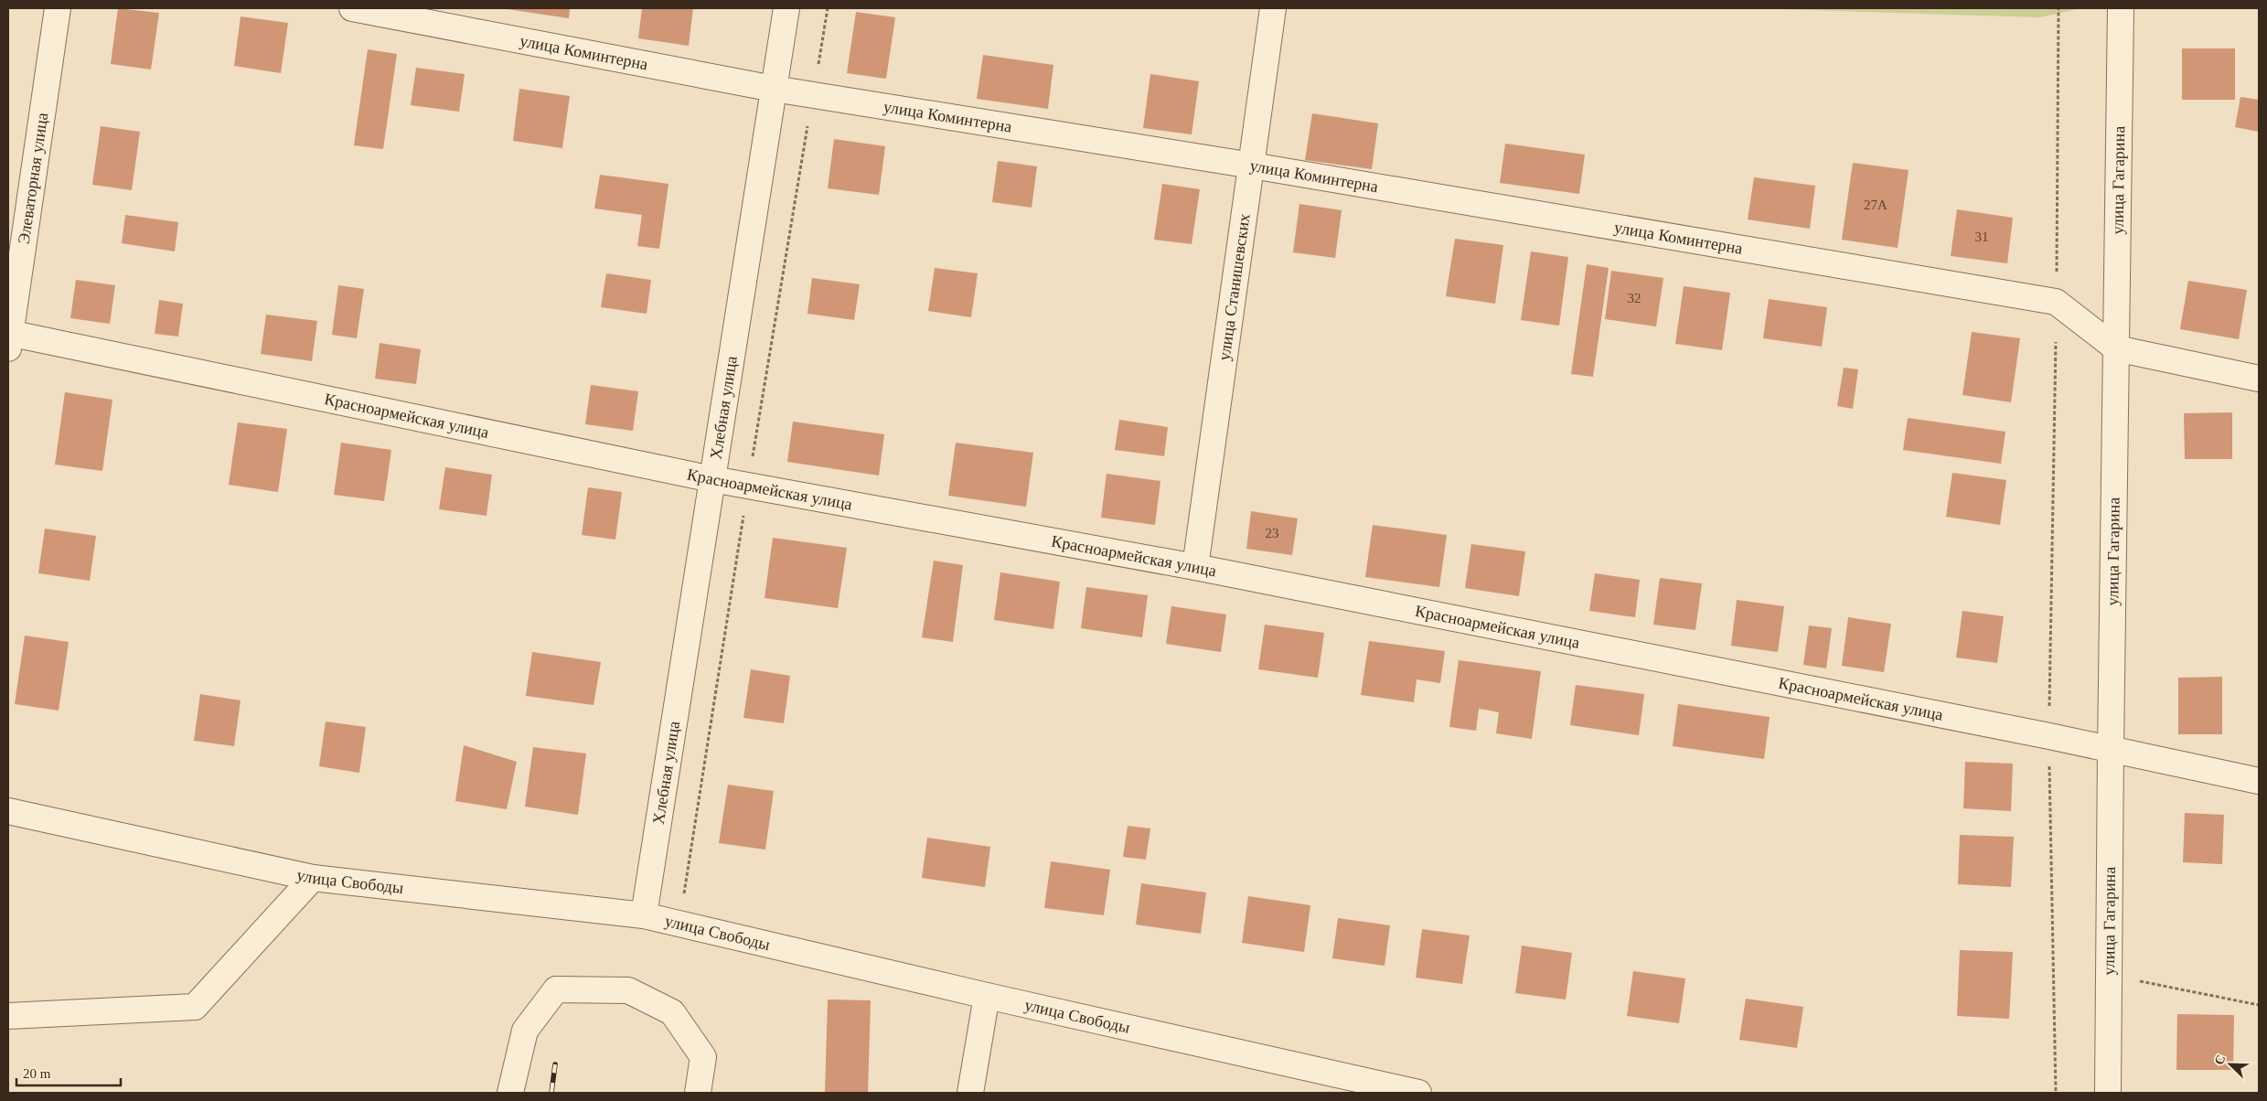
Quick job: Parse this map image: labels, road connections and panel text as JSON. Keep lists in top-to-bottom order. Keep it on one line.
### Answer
{"streets":{"street":["улица Коминтерна","Элеваторная улица","улица Гагарина","улица Станишевских","Хлебная улица","Красноармейская улица","улица Свободы"]},"crossings":[["улица Коминтерна","улица Гагарина"],["улица Коминтерна","улица Станишевских"],["улица Коминтерна","Хлебная улица"],["Элеваторная улица","Красноармейская улица"],["улица Гагарина","Красноармейская улица"],["улица Станишевских","Красноармейская улица"],["Хлебная улица","Красноармейская улица"],["Хлебная улица","улица Свободы"]],"house_numbers":["27А","31","32","23"],"scale_bar":"20 m","north":"top left"}
